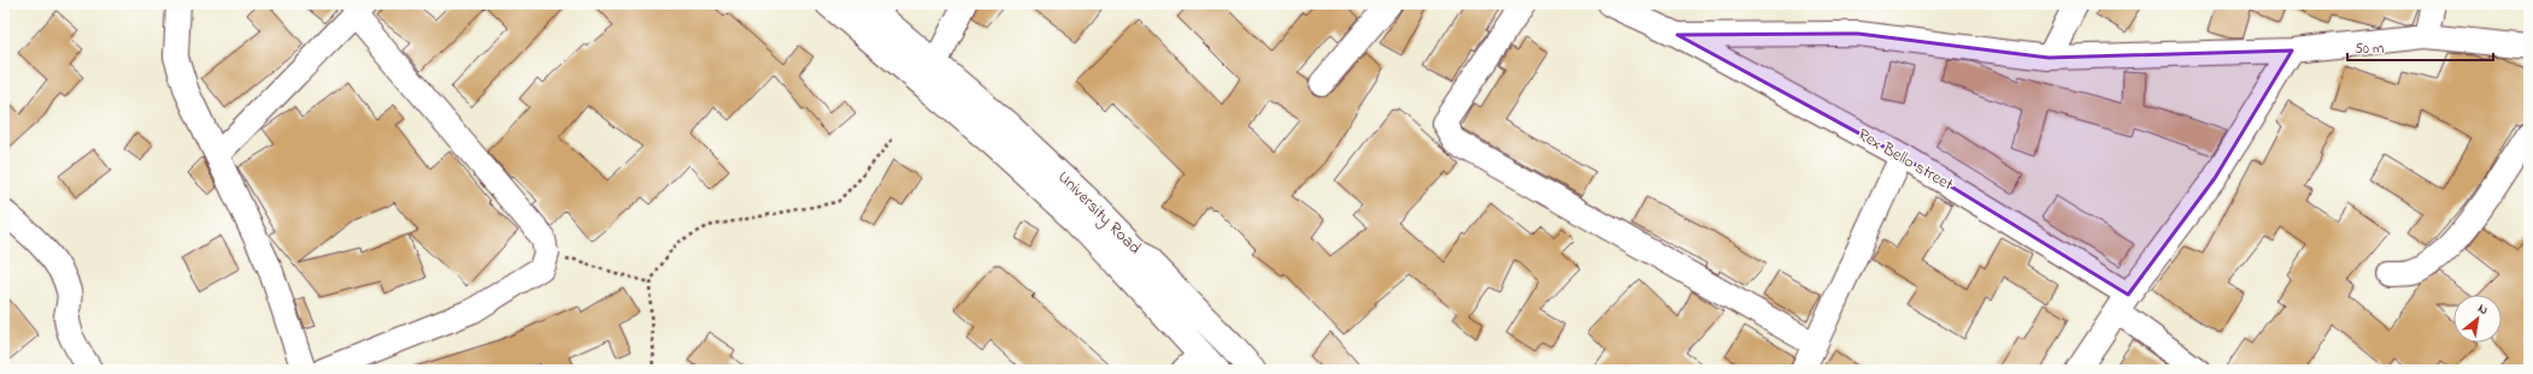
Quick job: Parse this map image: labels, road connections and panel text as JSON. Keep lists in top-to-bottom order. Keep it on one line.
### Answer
{"streets":{"main road":["University Road"],"street":["Rex Bello street"]},"scale_bar":"50 m","north":"top right"}
